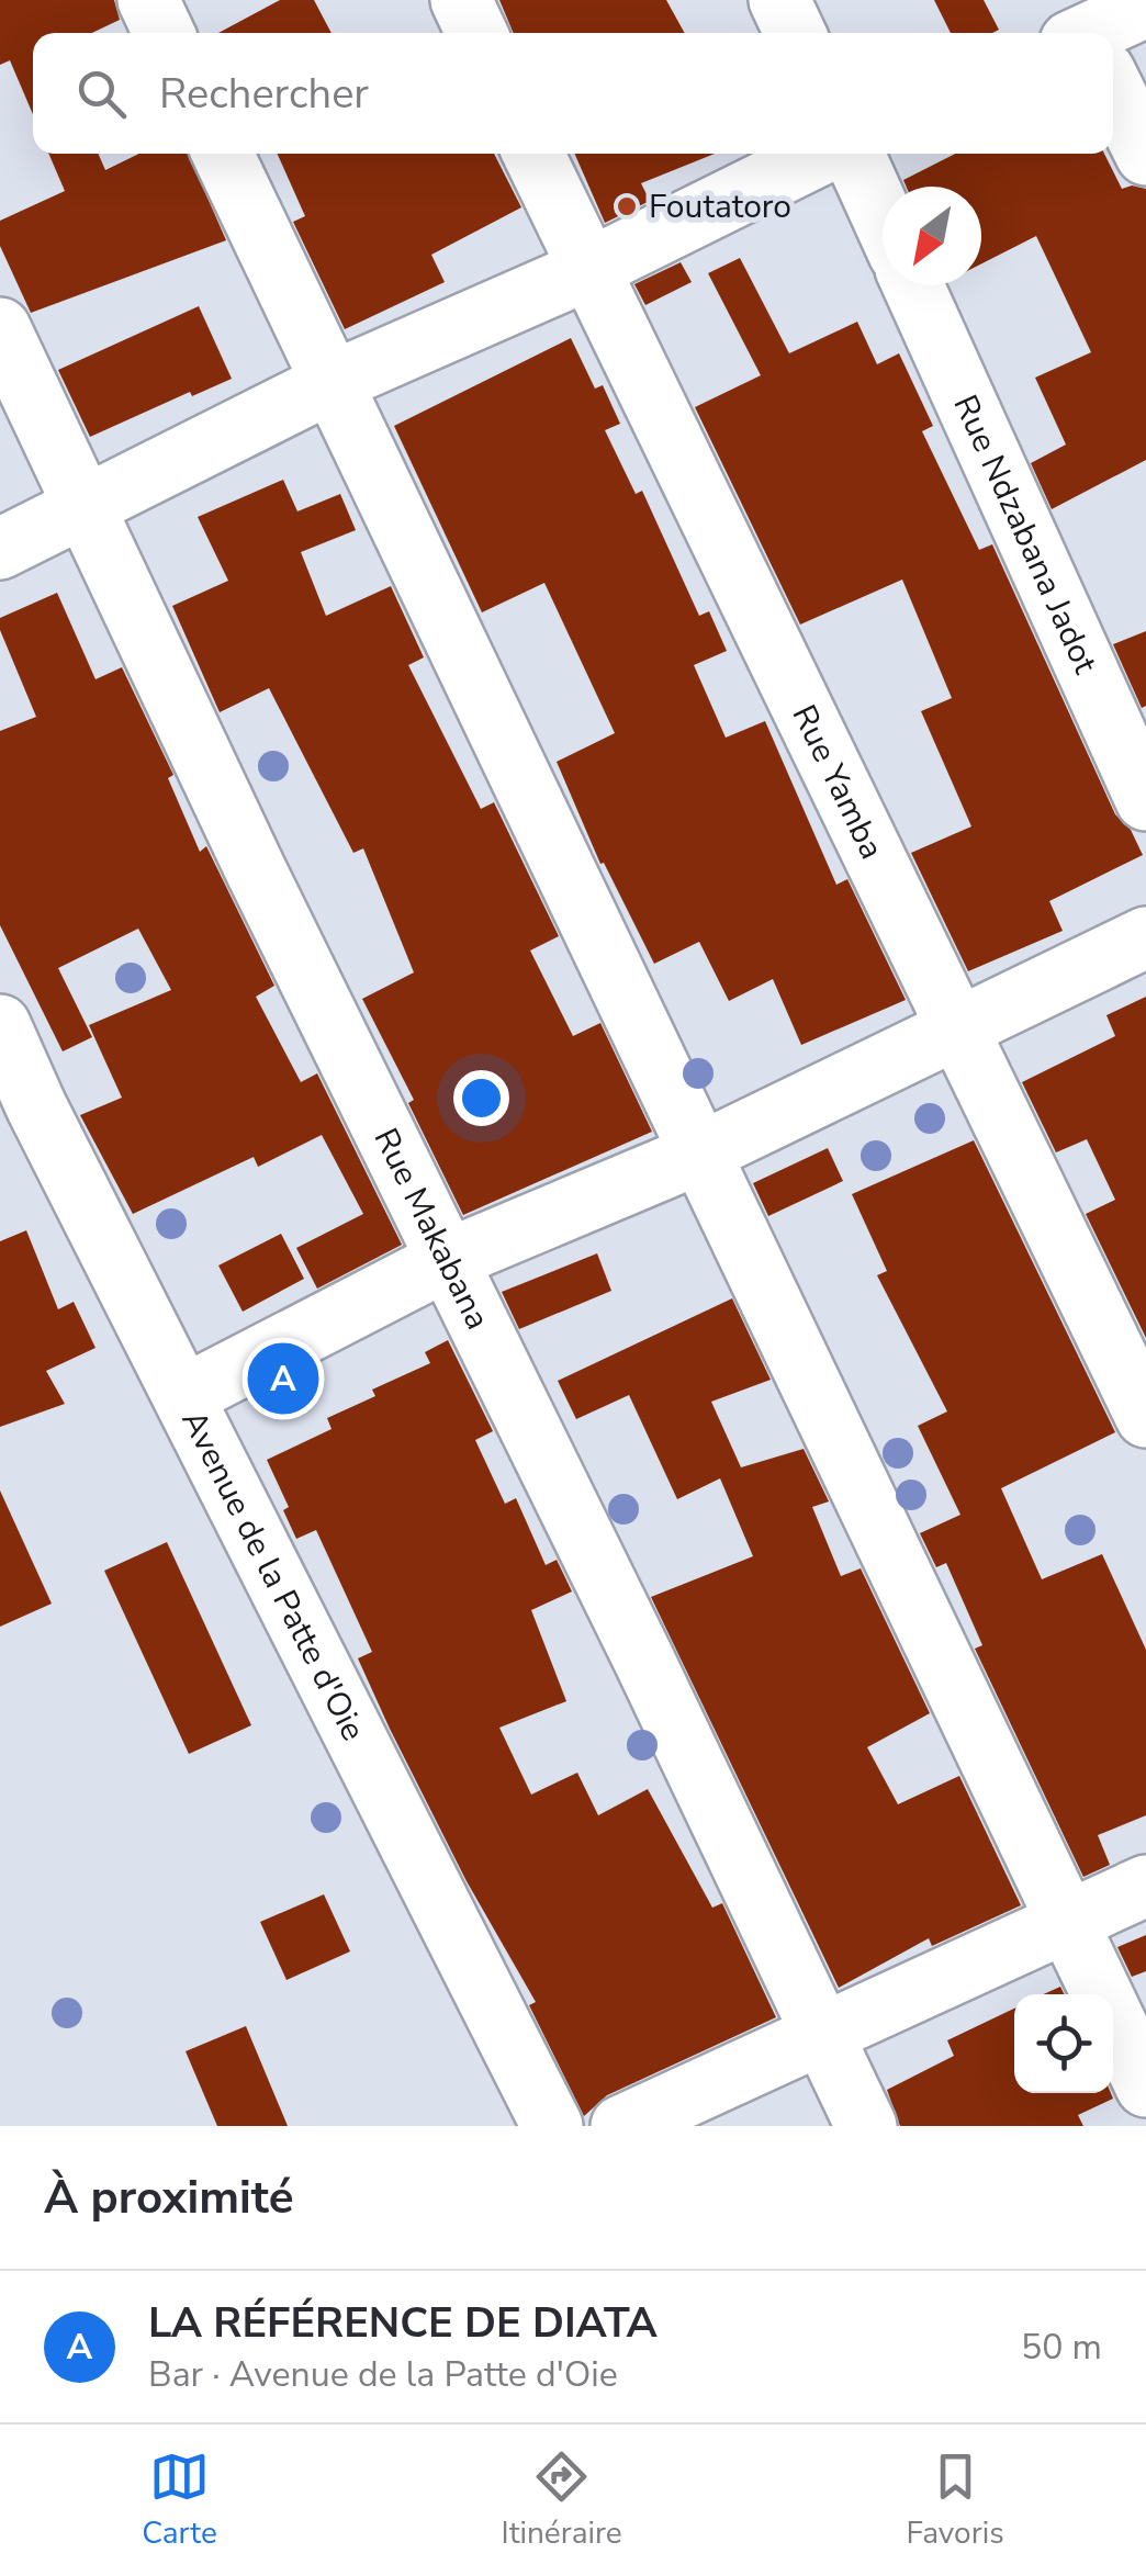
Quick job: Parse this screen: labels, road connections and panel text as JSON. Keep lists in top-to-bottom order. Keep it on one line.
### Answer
{"streets":{"street":["Rue Ndzabana Jadot","Rue Yamba","Rue Makabana","Avenue de la Patte d'Oie"]},"places":["Foutatoro"],"north":"bottom left","page":{"search":"Rechercher","pins":"A","heading":"À proximité","list":[{"mark":"A","name":"LA RÉFÉRENCE DE DIATA","note":"Bar · Avenue de la Patte d'Oie","value":"50 m"}],"nav":["Carte","Itinéraire","Favoris"]}}
